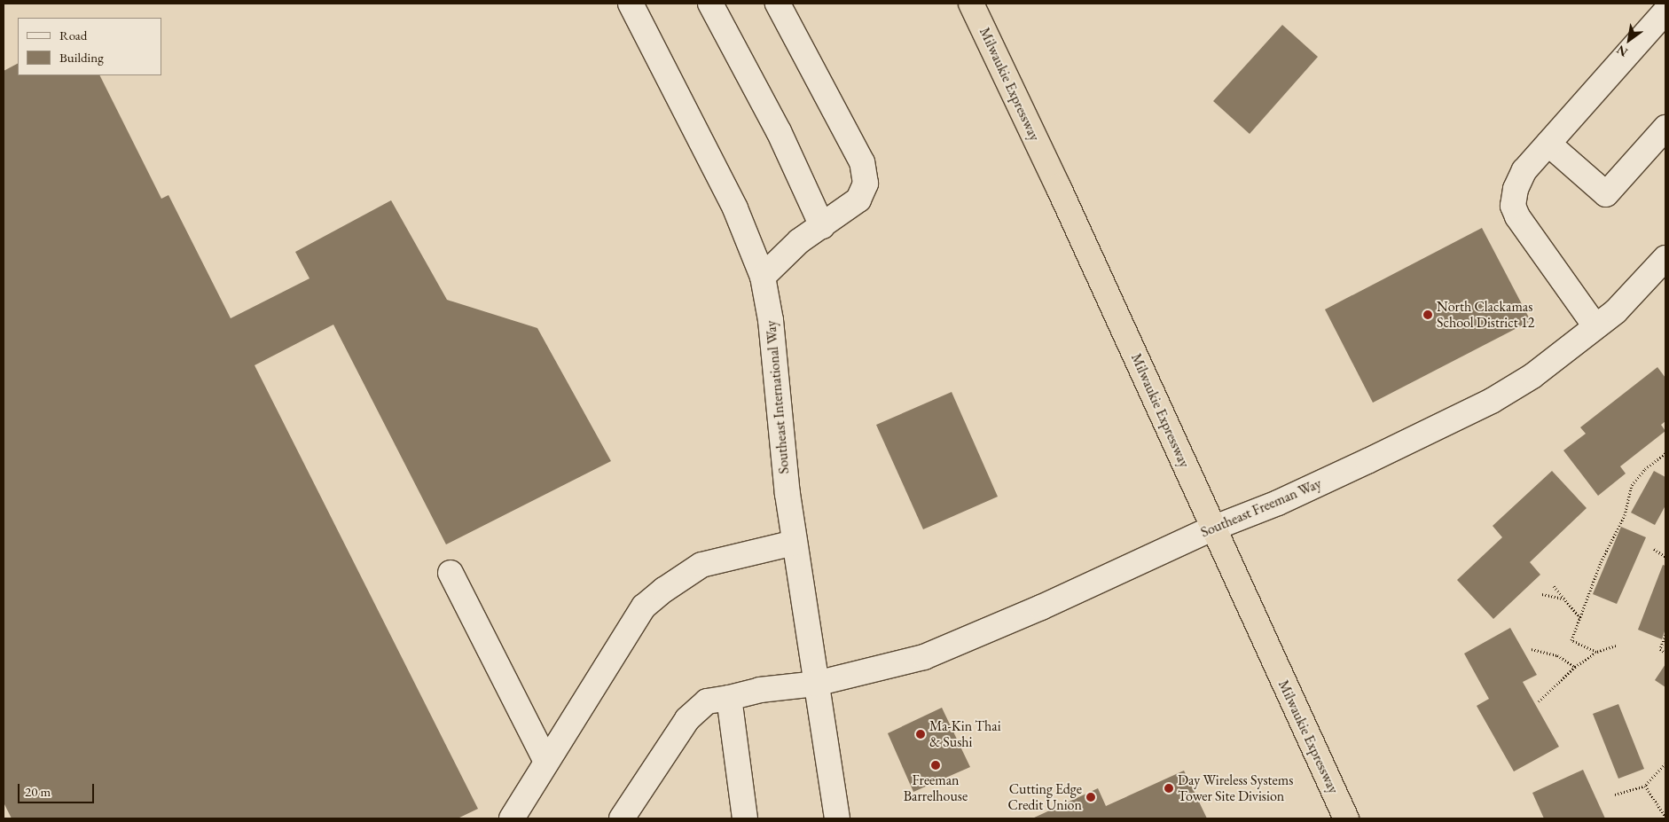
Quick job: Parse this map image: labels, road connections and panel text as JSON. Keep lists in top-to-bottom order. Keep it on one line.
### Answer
{"streets":{"highway":["Milwaukie Expressway"],"street":["Southeast International Way","Southeast Freeman Way"]},"crossings":[["Milwaukie Expressway","Southeast Freeman Way"],["Southeast International Way","Southeast Freeman Way"]],"places":["North Clackamas School District 12","Ma-Kin Thai & Sushi","Freeman Barrelhouse","Day Wireless Systems Tower Site Division","Cutting Edge Credit Union"],"legend":["Road","Building"],"scale_bar":"20 m","north":"bottom left"}
